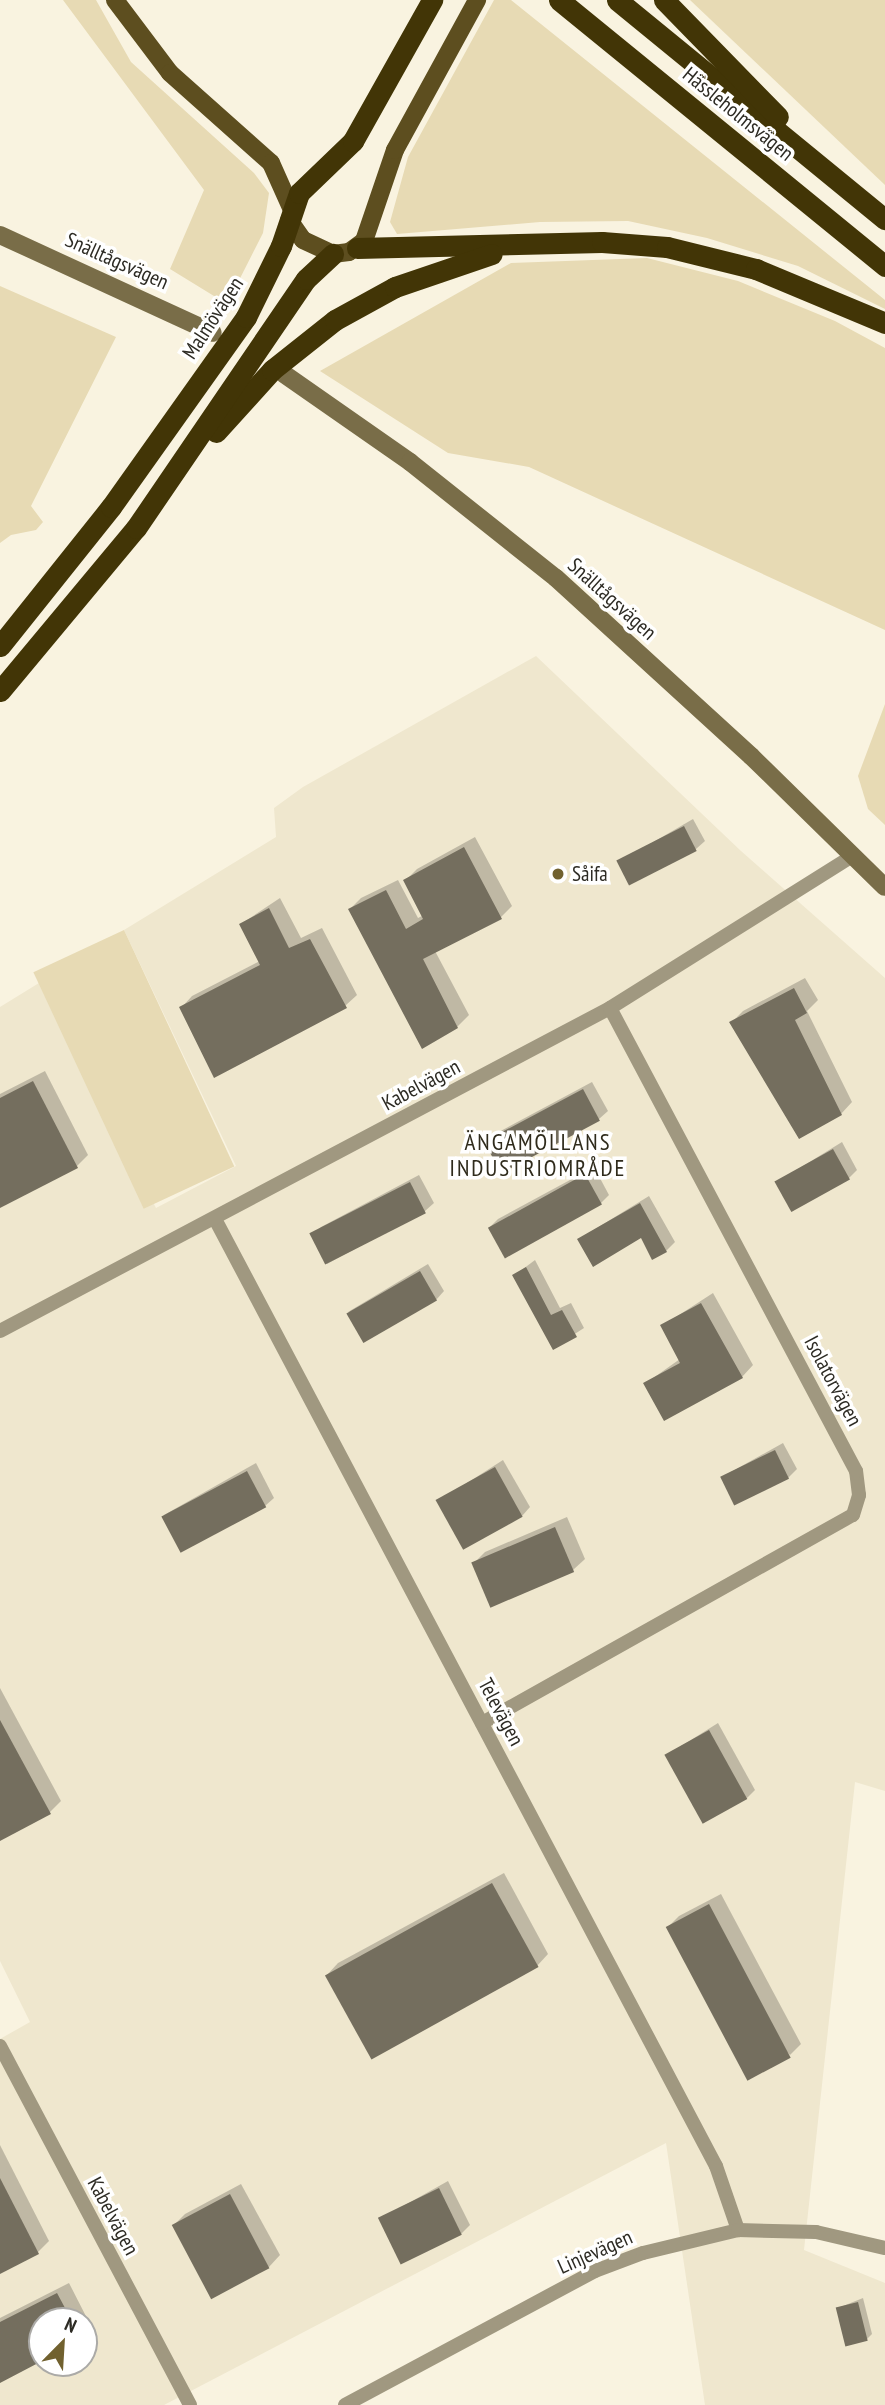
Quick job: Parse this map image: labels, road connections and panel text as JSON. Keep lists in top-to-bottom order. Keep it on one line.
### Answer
{"streets":{"highway":["Hässleholmsvägen","Malmövägen"],"street":["Snälltågsvägen","Kabelvägen","Isolatorvägen","Televägen","Linjevägen"]},"crossings":[["Snälltågsvägen","Kabelvägen"],["Kabelvägen","Isolatorvägen"],["Kabelvägen","Televägen"],["Isolatorvägen","Televägen"],["Televägen","Linjevägen"]],"districts":["ÄNGAMÖLLANS INDUSTRIOMRÅDE"],"places":["Såifa"],"north":"top right"}
